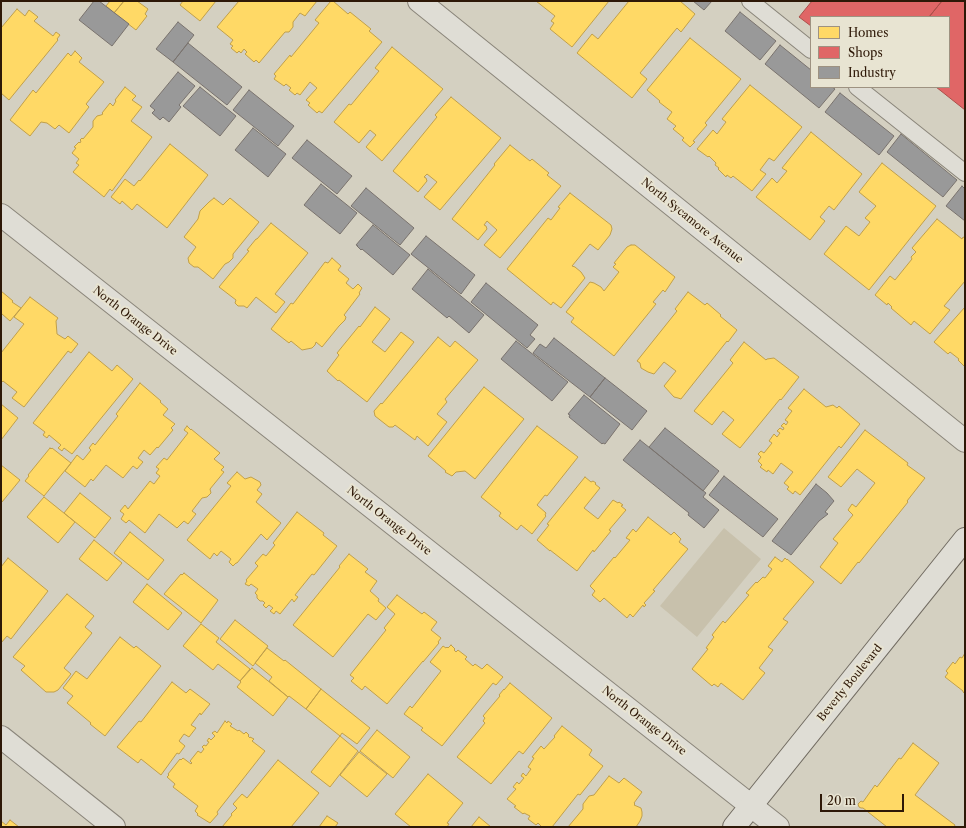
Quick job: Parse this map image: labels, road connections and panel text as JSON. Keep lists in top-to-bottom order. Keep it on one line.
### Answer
{"streets":{"street":["North Sycamore Avenue","North Orange Drive","Beverly Boulevard"]},"crossings":[["North Orange Drive","Beverly Boulevard"]],"legend":["Homes","Shops","Industry"],"scale_bar":"20 m"}
